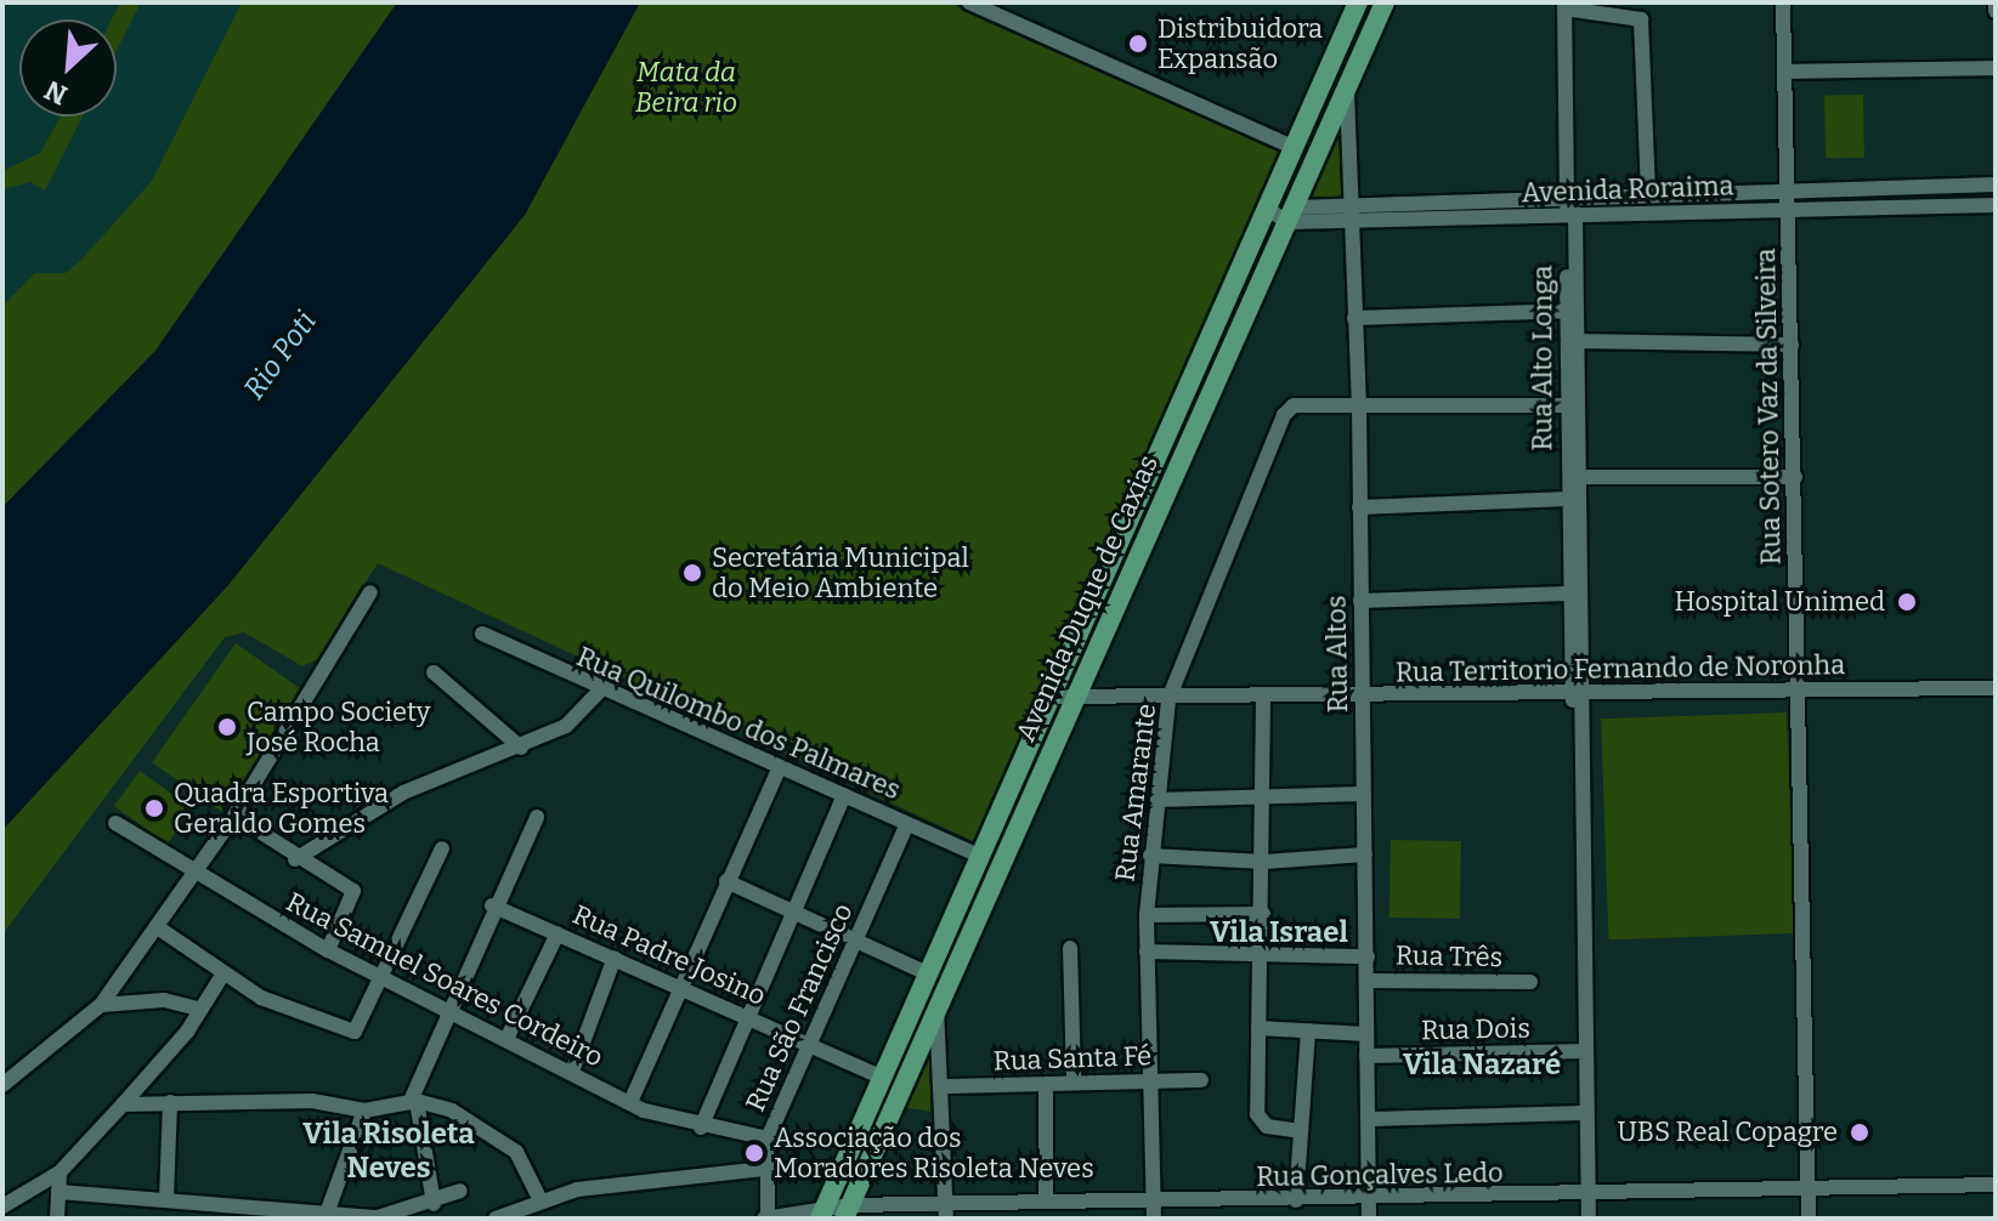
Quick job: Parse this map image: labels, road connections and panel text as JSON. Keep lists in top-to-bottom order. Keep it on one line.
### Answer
{"streets":{"main road":["Avenida Duque de Caxias"],"street":["Avenida Roraima","Rua Alto Longa","Rua Sotero Vaz da Silveira","Rua Altos","Rua Territorio Fernando de Noronha","Rua Quilombo dos Palmares","Rua Amarante","Rua Padre Josino","Rua Três","Rua Samuel Soares Cordeiro","Rua São Francisco","Rua Dois","Rua Santa Fé","Rua Gonçalves Ledo"]},"crossings":[["Avenida Roraima","Rua Alto Longa"],["Avenida Roraima","Rua Sotero Vaz da Silveira"],["Avenida Roraima","Avenida Duque de Caxias"],["Avenida Roraima","Rua Altos"],["Rua Alto Longa","Rua Territorio Fernando de Noronha"],["Rua Alto Longa","Rua Dois"],["Rua Alto Longa","Rua Gonçalves Ledo"],["Rua Sotero Vaz da Silveira","Rua Territorio Fernando de Noronha"],["Rua Sotero Vaz da Silveira","Rua Gonçalves Ledo"],["Avenida Duque de Caxias","Rua Altos"],["Avenida Duque de Caxias","Rua Territorio Fernando de Noronha"],["Avenida Duque de Caxias","Rua Quilombo dos Palmares"],["Avenida Duque de Caxias","Rua Padre Josino"],["Avenida Duque de Caxias","Rua Gonçalves Ledo"],["Rua Altos","Rua Territorio Fernando de Noronha"],["Rua Altos","Rua Amarante"],["Rua Altos","Rua Três"],["Rua Altos","Rua Dois"],["Rua Altos","Rua Gonçalves Ledo"],["Rua Territorio Fernando de Noronha","Rua Amarante"],["Rua Quilombo dos Palmares","Rua São Francisco"],["Rua Amarante","Rua Santa Fé"],["Rua Amarante","Rua Gonçalves Ledo"],["Rua Padre Josino","Rua São Francisco"],["Rua Samuel Soares Cordeiro","Rua São Francisco"],["Rua São Francisco","Rua Gonçalves Ledo"]],"districts":["Vila Israel","Vila Nazaré","Vila Risoleta Neves"],"water":["Rio Poti"],"parks":["Mata da Beira rio"],"places":["Distribuidora Expansão","Secretária Municipal do Meio Ambiente","Hospital Unimed","Campo Society José Rocha","Quadra Esportiva Geraldo Gomes","UBS Real Copagre","Associação dos Moradores Risoleta Neves"],"north":"bottom left"}
